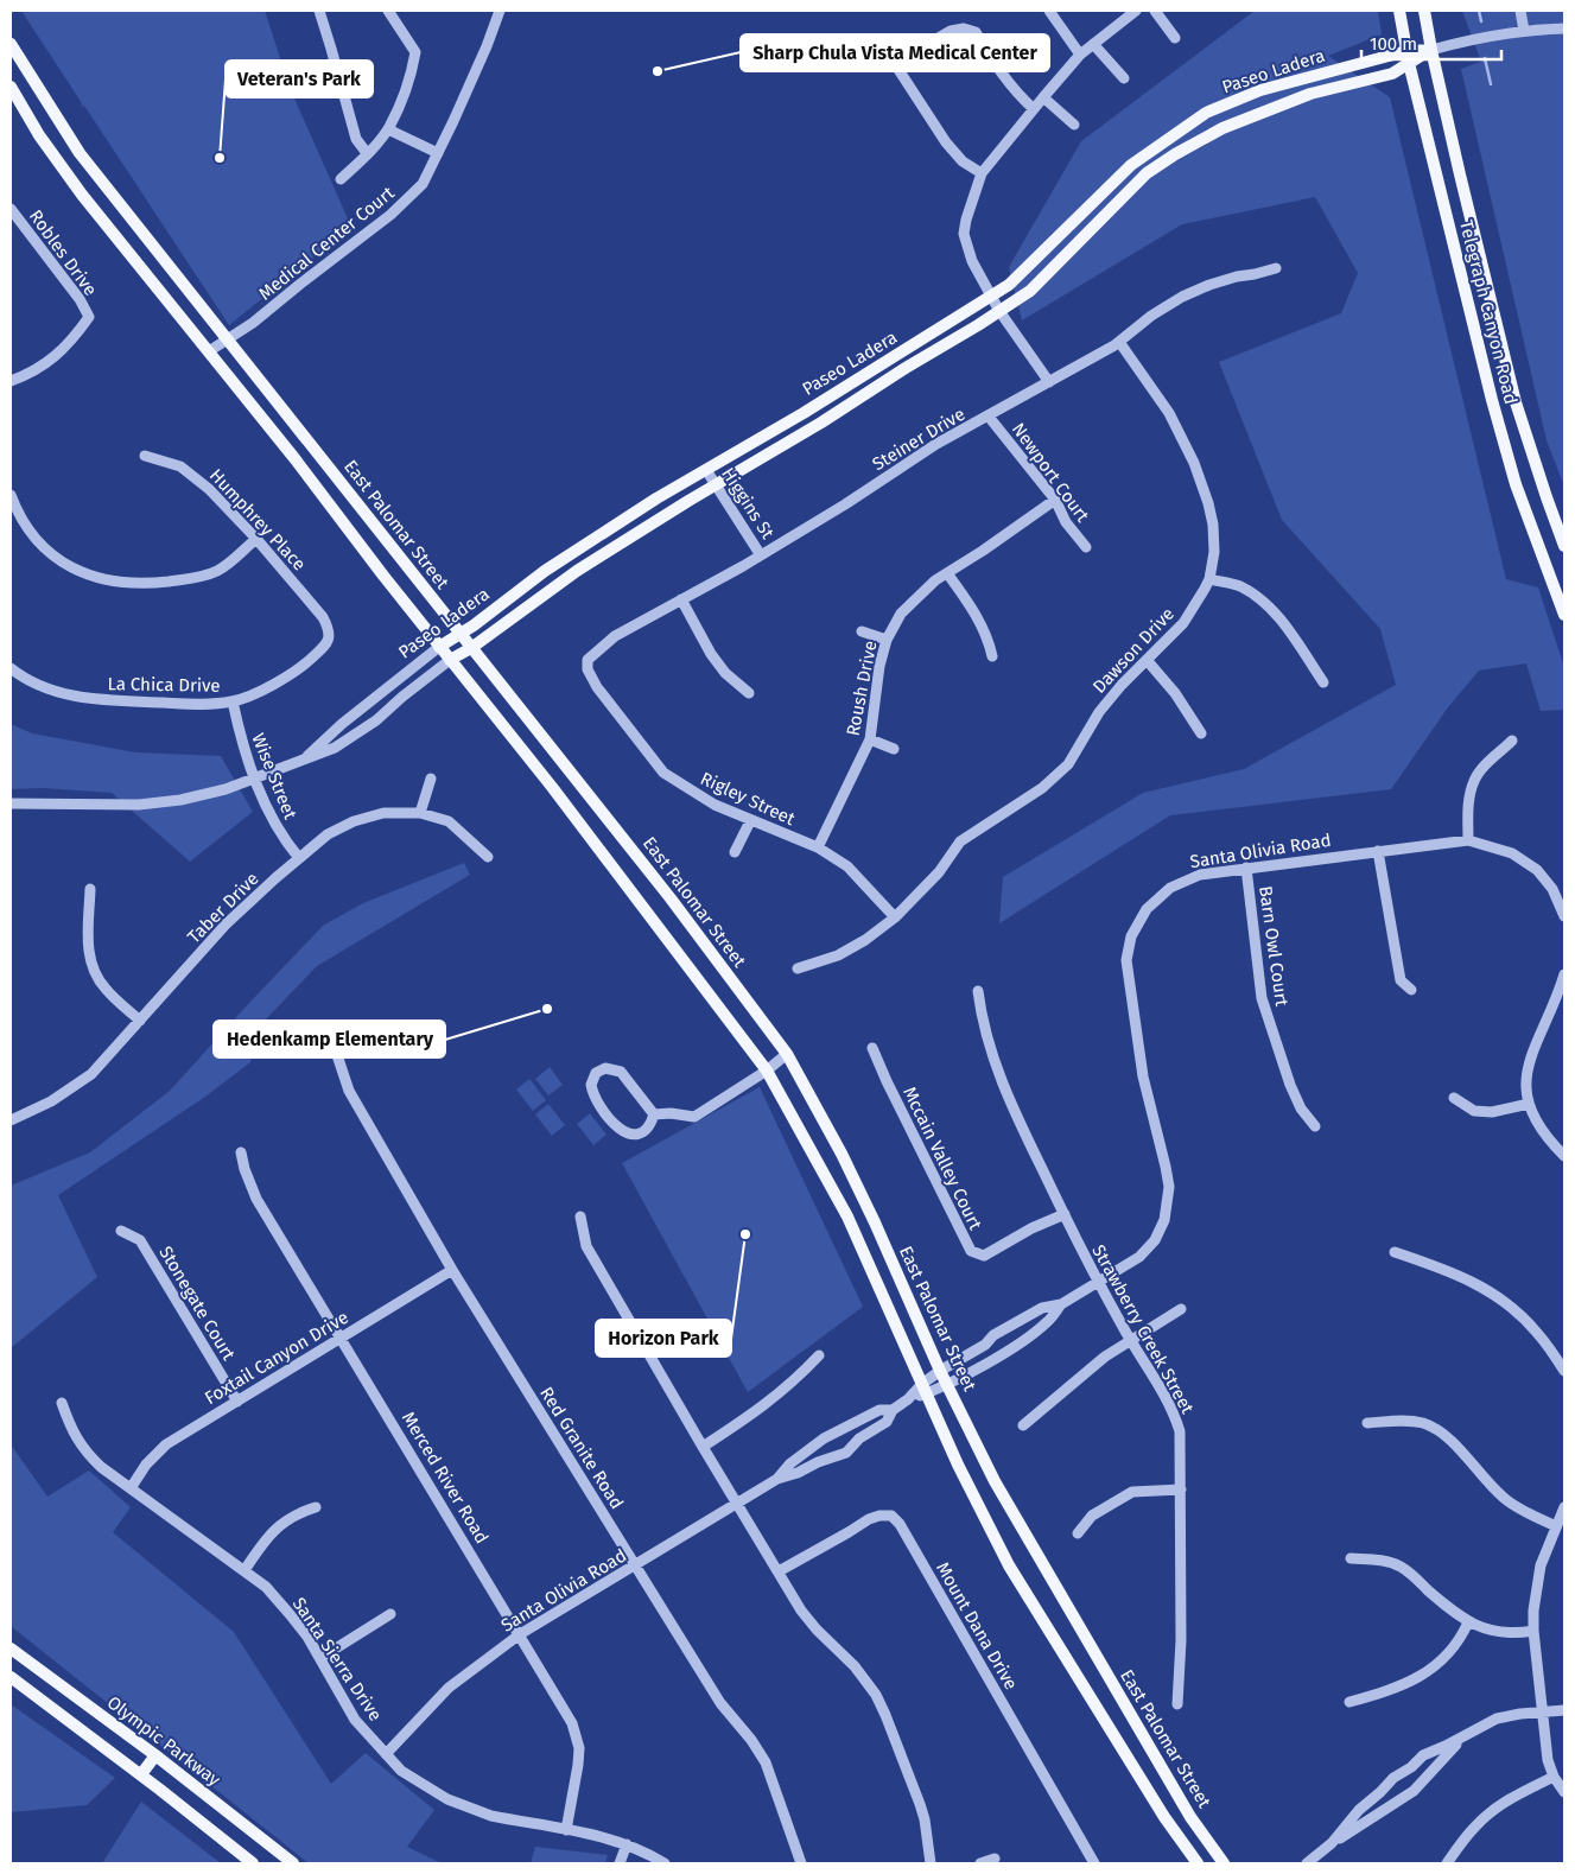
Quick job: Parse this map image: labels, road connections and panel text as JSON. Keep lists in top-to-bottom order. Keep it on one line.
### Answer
{"streets":{"main road":["Paseo Ladera","Telegraph Canyon Road","East Palomar Street","Olympic Parkway"],"street":["Medical Center Court","Robles Drive","Steiner Drive","Newport Court","Higgins St","Humphrey Place","Dawson Drive","La Chica Drive","Roush Drive","Wise Street","Rigley Street","Santa Olivia Road","Taber Drive","Barn Owl Court","Mccain Valley Court","Stonegate Court","Strawberry Creek Street","Foxtail Canyon Drive","Red Granite Road","Merced River Road","Mount Dana Drive","Santa Sierra Drive"]},"crossings":[["Paseo Ladera","Telegraph Canyon Road"],["Paseo Ladera","Higgins St"],["Paseo Ladera","East Palomar Street"],["Paseo Ladera","Wise Street"],["Medical Center Court","East Palomar Street"],["Steiner Drive","Newport Court"],["Steiner Drive","Higgins St"],["Steiner Drive","Dawson Drive"],["Steiner Drive","Rigley Street"],["Newport Court","Roush Drive"],["Humphrey Place","La Chica Drive"],["East Palomar Street","Santa Olivia Road"],["Dawson Drive","Rigley Street"],["La Chica Drive","Wise Street"],["Roush Drive","Rigley Street"],["Wise Street","Taber Drive"],["Santa Olivia Road","Barn Owl Court"],["Santa Olivia Road","Strawberry Creek Street"],["Santa Olivia Road","Red Granite Road"],["Santa Olivia Road","Merced River Road"],["Santa Olivia Road","Santa Sierra Drive"],["Mccain Valley Court","Strawberry Creek Street"],["Stonegate Court","Foxtail Canyon Drive"],["Foxtail Canyon Drive","Red Granite Road"],["Foxtail Canyon Drive","Merced River Road"],["Foxtail Canyon Drive","Santa Sierra Drive"],["Merced River Road","Santa Sierra Drive"]],"places":["Sharp Chula Vista Medical Center","Veteran's Park","Hedenkamp Elementary","Horizon Park"],"scale_bar":"100 m"}
